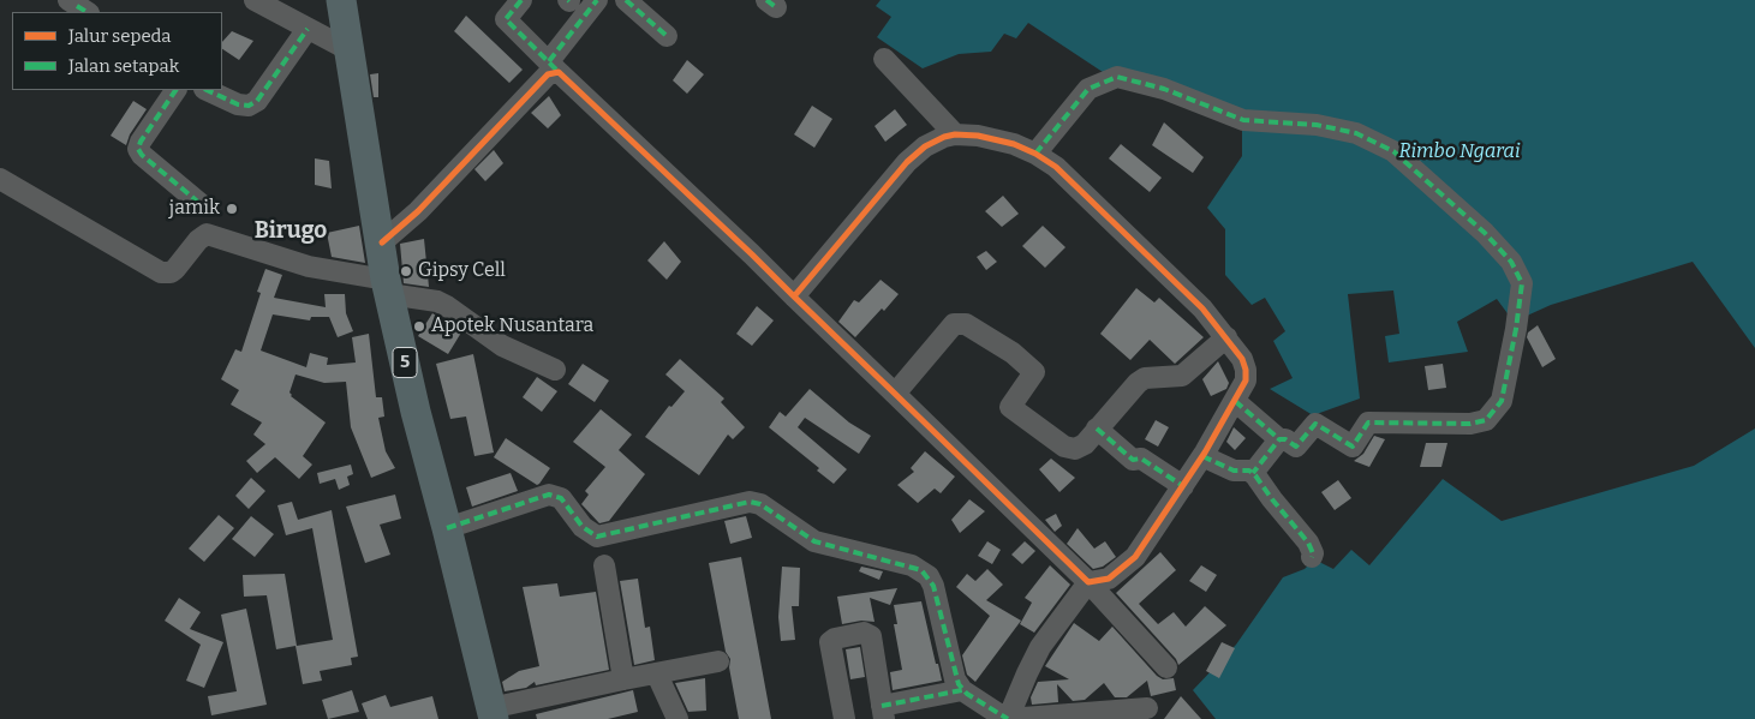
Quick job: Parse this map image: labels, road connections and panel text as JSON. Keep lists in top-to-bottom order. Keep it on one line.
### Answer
{"streets":{"highway":["5"]},"districts":["Birugo"],"parks":["Rimbo Ngarai"],"places":["jamik","Gipsy Cell","Apotek Nusantara"],"legend":["Jalur sepeda","Jalan setapak"]}
